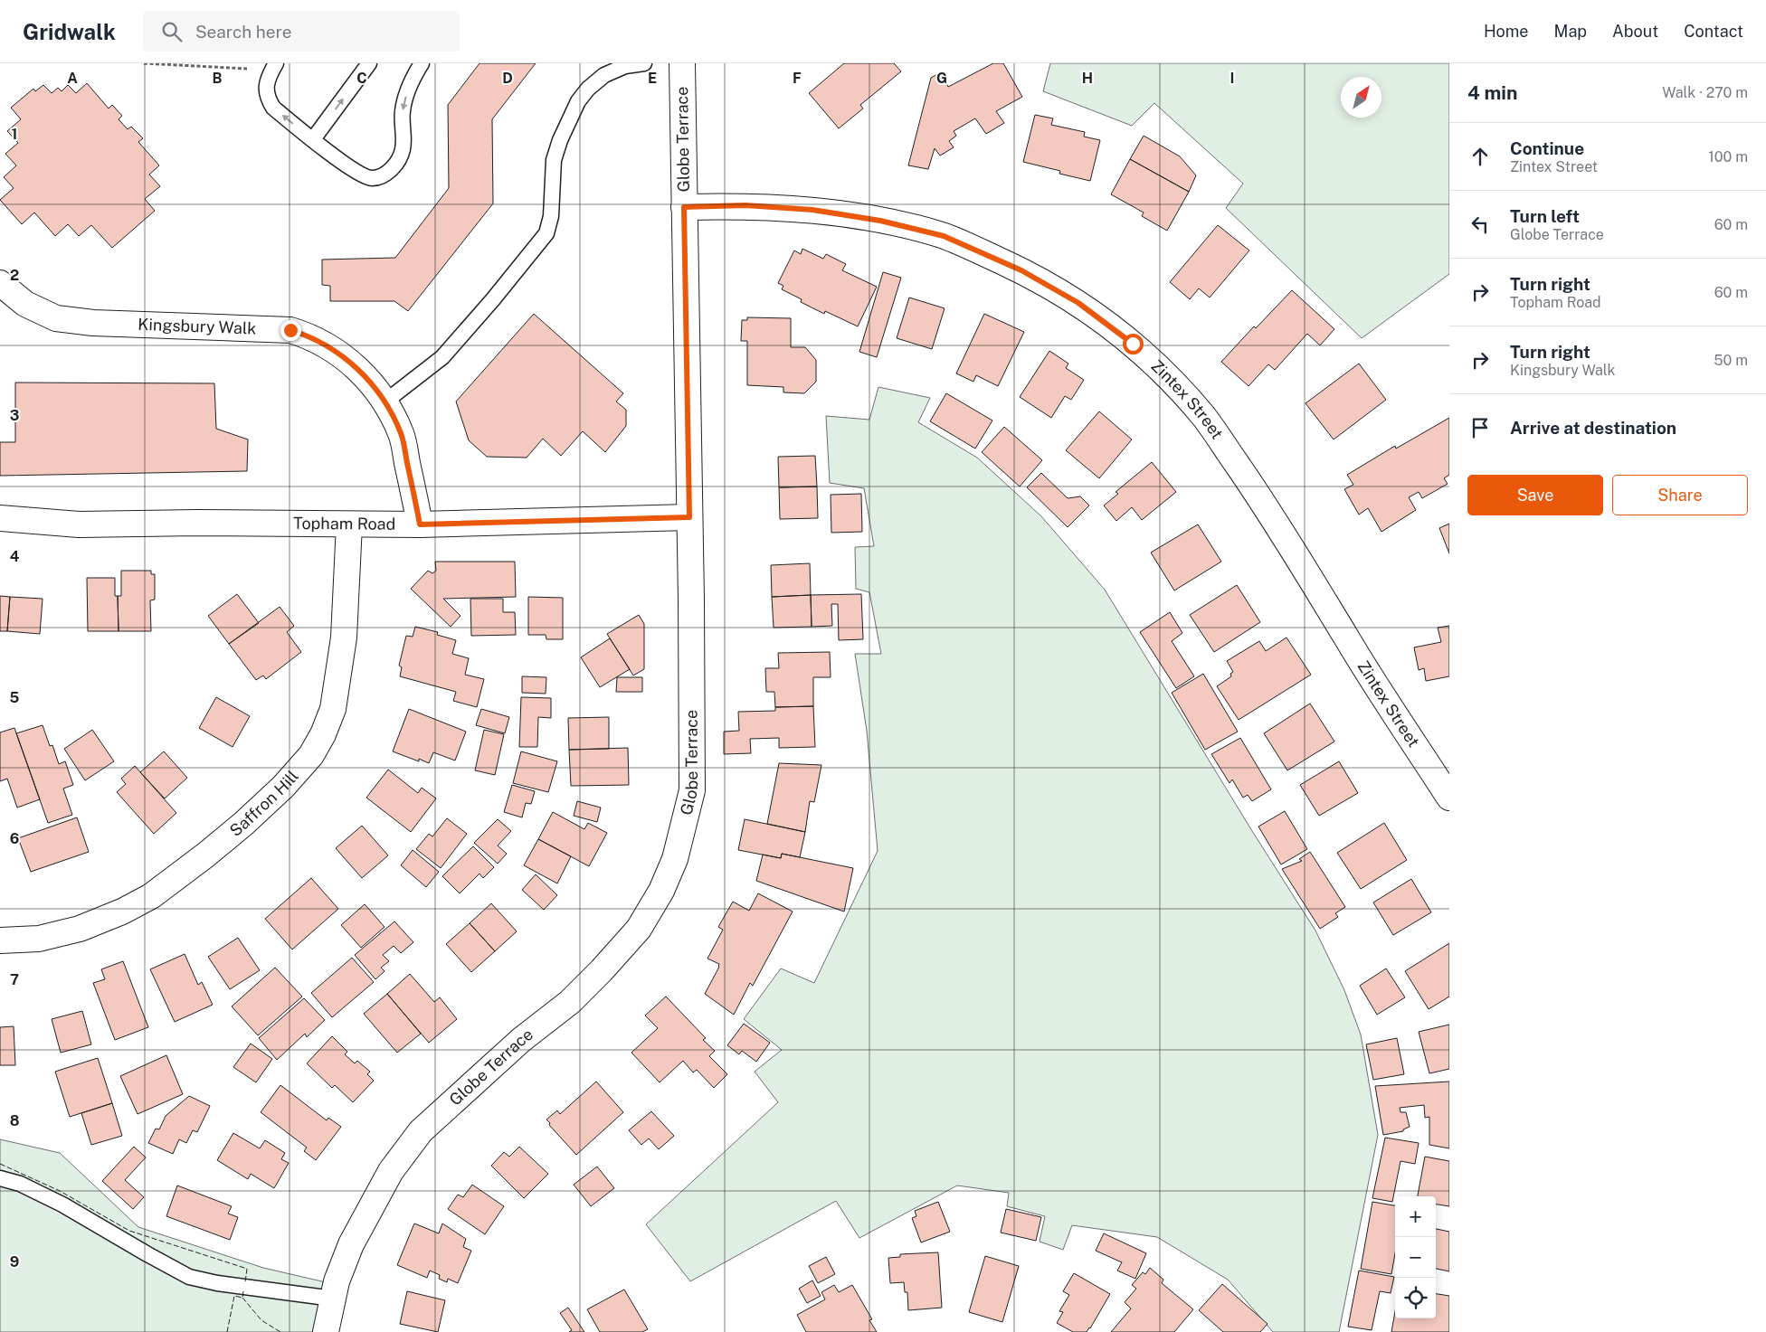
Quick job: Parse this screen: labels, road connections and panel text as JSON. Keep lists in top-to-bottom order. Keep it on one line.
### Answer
{"streets":{"street":["Globe Terrace","Kingsbury Walk","Zintex Street","Topham Road","Saffron Hill"]},"crossings":[["Globe Terrace","Zintex Street"],["Globe Terrace","Topham Road"],["Kingsbury Walk","Topham Road"],["Topham Road","Saffron Hill"]],"north":"top right","page":{"header":"Gridwalk","search":"Search here","nav":["Home","Map","About","Contact"],"heading":["4 min","Walk · 270 m"],"list":[["Continue","Zintex Street","100 m"],["Turn left","Globe Terrace","60 m"],["Turn right","Topham Road","60 m"],["Turn right","Kingsbury Walk","50 m"],"Arrive at destination"],"buttons":["Save","Share"],"map_buttons":["+","−"]},"grid":{"columns":["A","B","C","D","E","F","G","H","I"],"rows":["1","2","3","4","5","6","7","8","9"]}}
